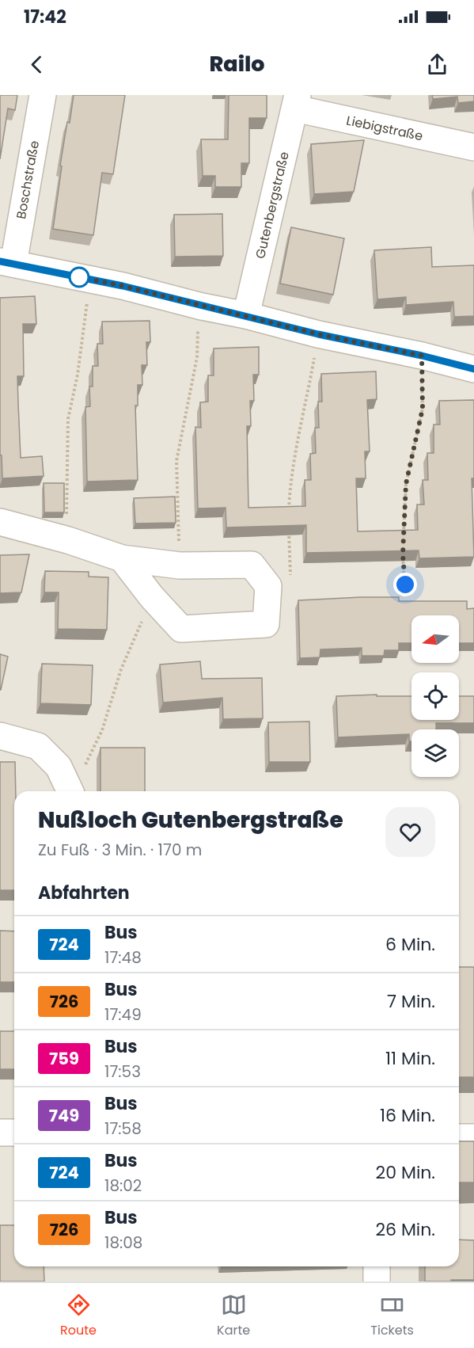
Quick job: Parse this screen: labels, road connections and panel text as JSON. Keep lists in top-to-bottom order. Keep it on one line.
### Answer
{"streets":{"street":["Liebigstraße","Boschstraße","Gutenbergstraße"]},"crossings":[["Liebigstraße","Gutenbergstraße"]],"lines":["bus line 724"],"north":"left","page":{"status":"17:42","header":"Railo","heading":[["Nußloch Gutenbergstraße","Zu Fuß · 3 Min. · 170 m"],"Abfahrten"],"list":[{"mark":"724","name":"Bus","note":"17:48","value":"6 Min."},{"mark":"726","name":"Bus","note":"17:49","value":"7 Min."},{"mark":"759","name":"Bus","note":"17:53","value":"11 Min."},{"mark":"749","name":"Bus","note":"17:58","value":"16 Min."},{"mark":"724","name":"Bus","note":"18:02","value":"20 Min."},{"mark":"726","name":"Bus","note":"18:08","value":"26 Min."}],"tabs":["Route","Karte","Tickets"]}}
